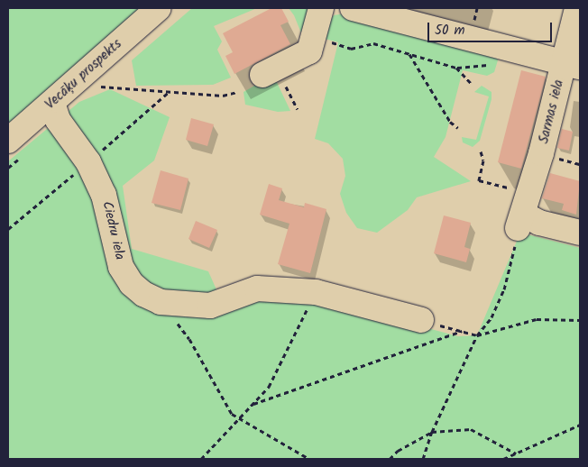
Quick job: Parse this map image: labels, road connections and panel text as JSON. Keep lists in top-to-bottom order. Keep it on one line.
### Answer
{"streets":{"street":["Vecāķu prospekts","Sarmas iela","Ciedru iela"]},"crossings":[["Vecāķu prospekts","Ciedru iela"]],"scale_bar":"50 m"}
